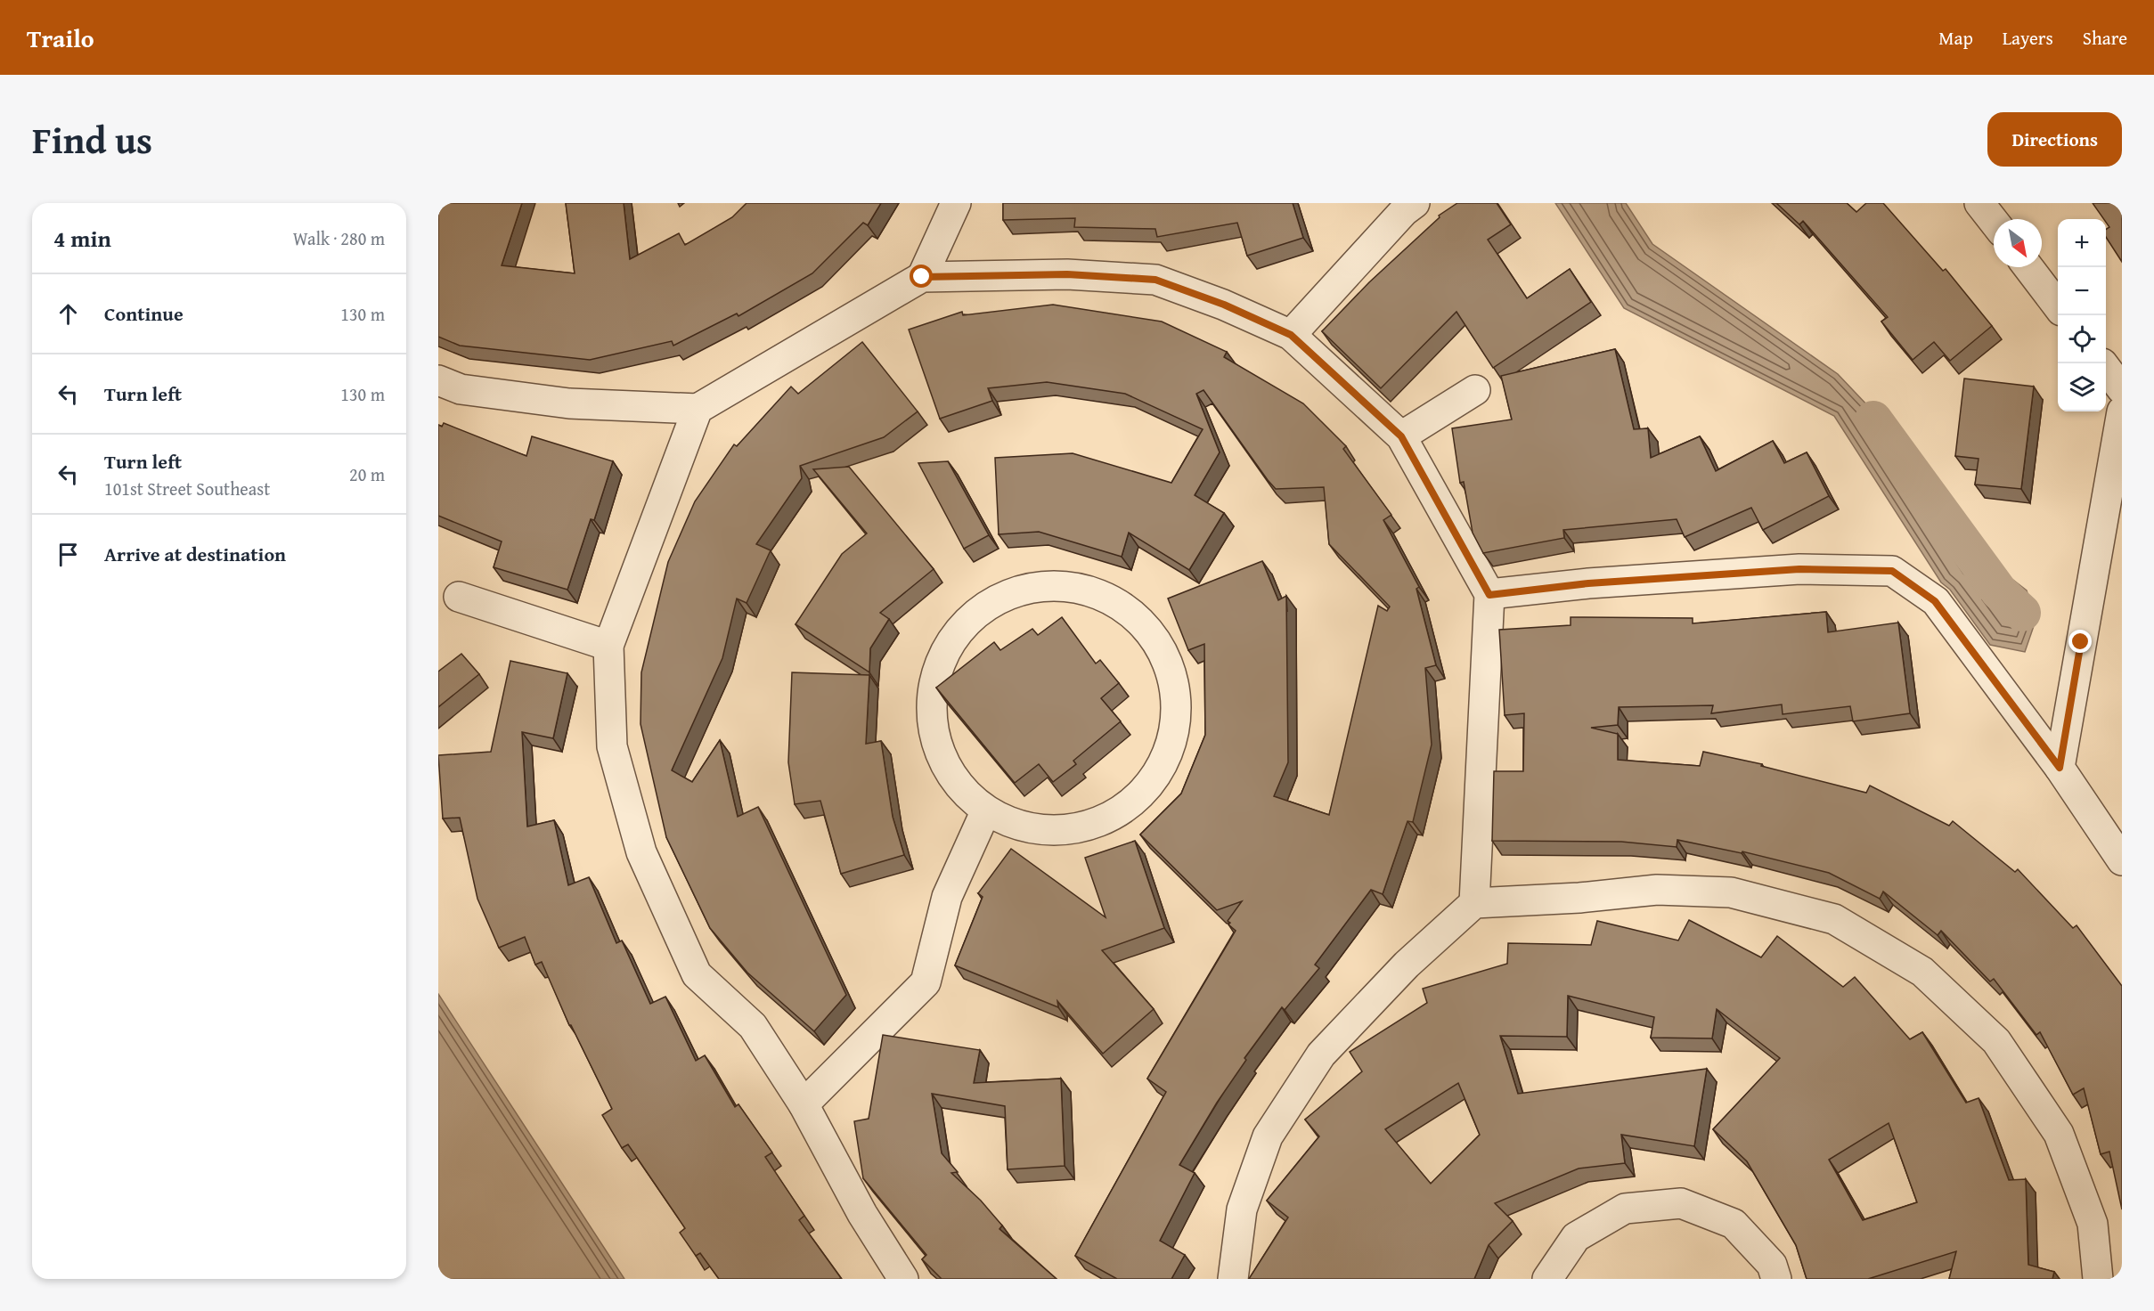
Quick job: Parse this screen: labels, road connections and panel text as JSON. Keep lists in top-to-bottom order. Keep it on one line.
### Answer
{"north":"bottom right","page":{"header":"Trailo","nav":["Map","Layers","Share"],"title":"Find us","buttons":"Directions","heading":["4 min","Walk · 280 m"],"map_buttons":["+","−"],"list":[["Continue","130 m"],["Turn left","130 m"],["Turn left","101st Street Southeast","20 m"],"Arrive at destination"]}}
